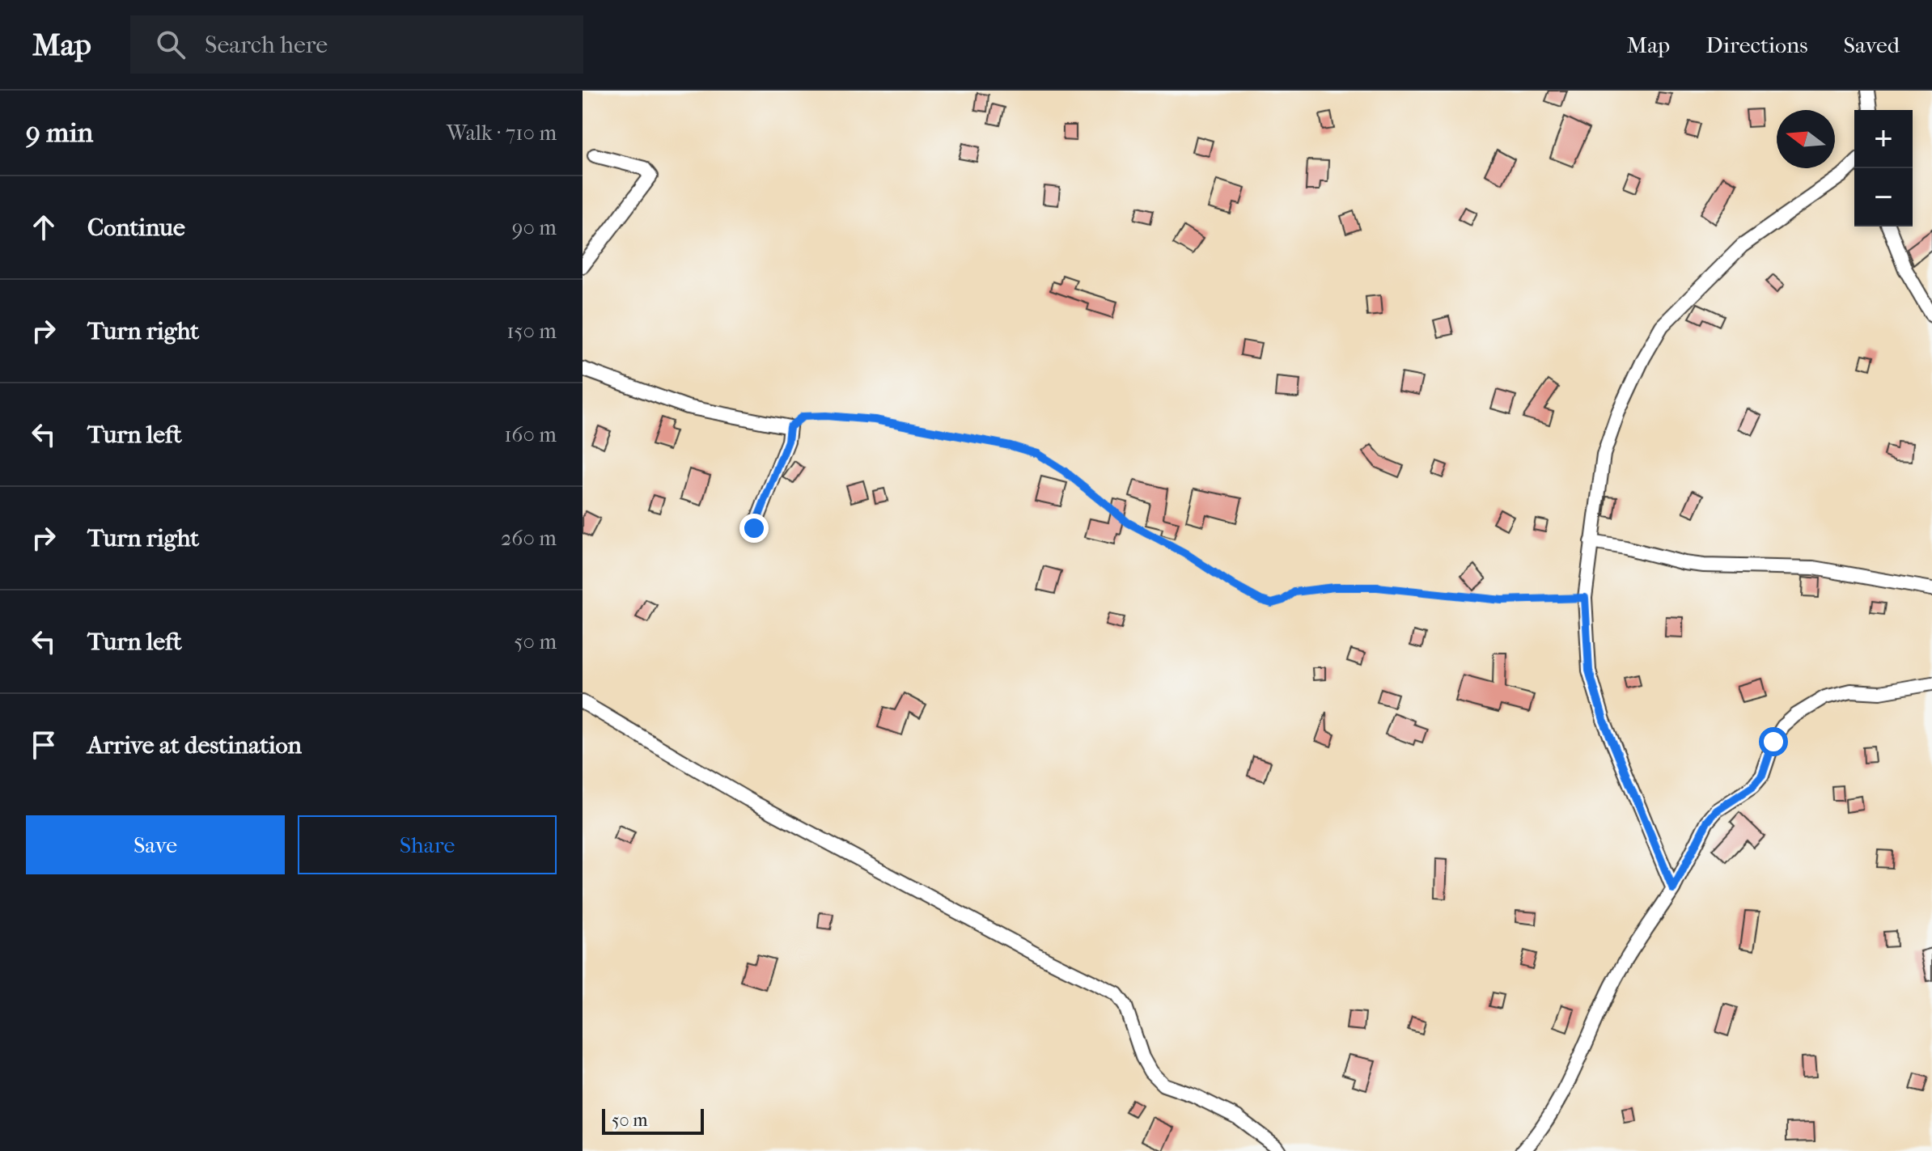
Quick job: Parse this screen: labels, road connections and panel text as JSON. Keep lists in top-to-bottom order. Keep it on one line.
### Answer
{"scale_bar":"50 m","north":"left","page":{"header":"Map","search":"Search here","nav":["Map","Directions","Saved"],"heading":["9 min","Walk · 710 m"],"map_buttons":["+","−"],"list":[["Continue","90 m"],["Turn right","150 m"],["Turn left","160 m"],["Turn right","260 m"],["Turn left","50 m"],"Arrive at destination"],"buttons":["Save","Share"],"scale":"50 m"}}
